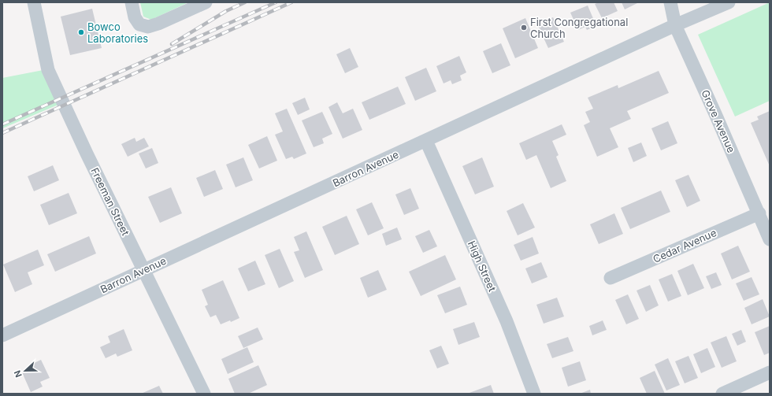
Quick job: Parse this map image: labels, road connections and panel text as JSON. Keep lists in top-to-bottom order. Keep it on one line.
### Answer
{"streets":{"street":["Grove Avenue","Barron Avenue","Freeman Street","Cedar Avenue","High Street"]},"crossings":[["Grove Avenue","Barron Avenue"],["Grove Avenue","Cedar Avenue"],["Barron Avenue","Freeman Street"],["Barron Avenue","High Street"]],"places":["First Congregational Church","Bowco Laboratories"],"north":"left"}
